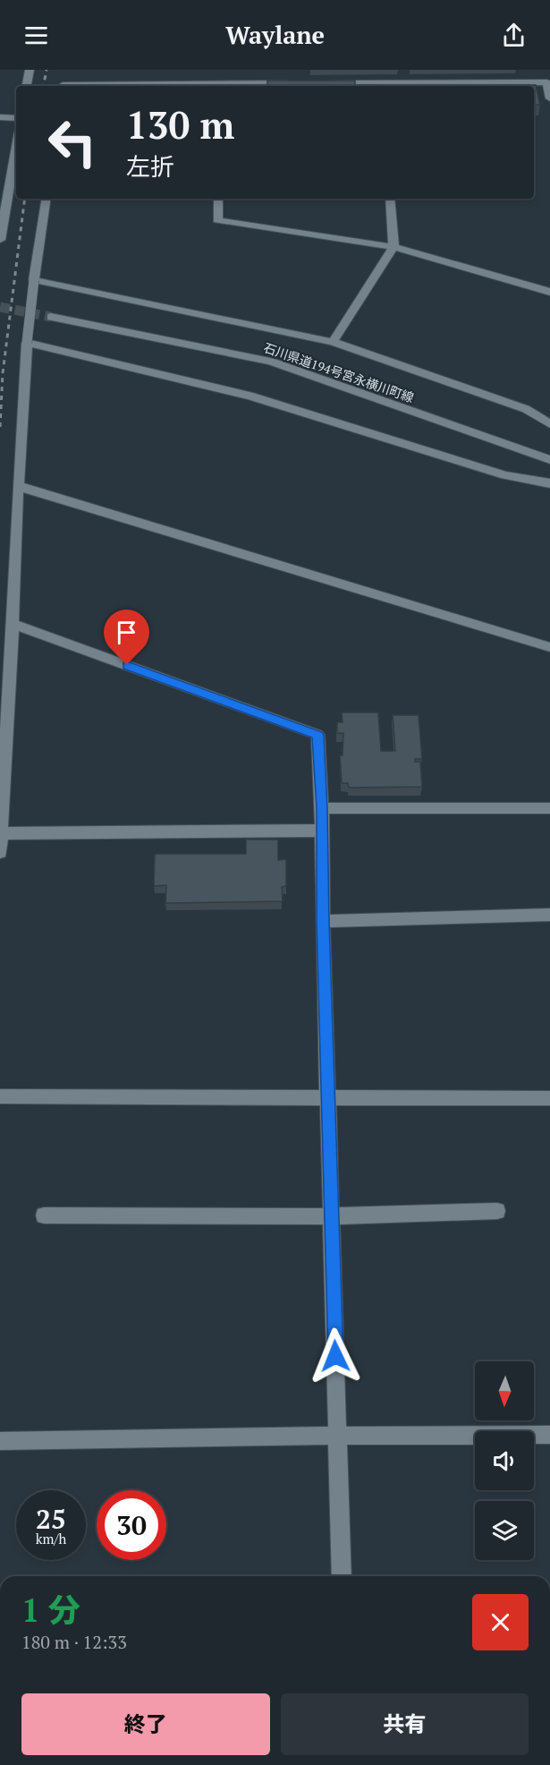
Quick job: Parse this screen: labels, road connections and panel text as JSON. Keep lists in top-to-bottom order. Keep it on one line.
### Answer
{"streets":{"street":["石川県道194号宮永横川町線"]},"north":"bottom","page":{"header":"Waylane","turn":["130 m","左折"],"speed":"25 km/h","limit":"30","heading":["1 分","180 m · 12:33"],"buttons":["終了","共有"]}}
